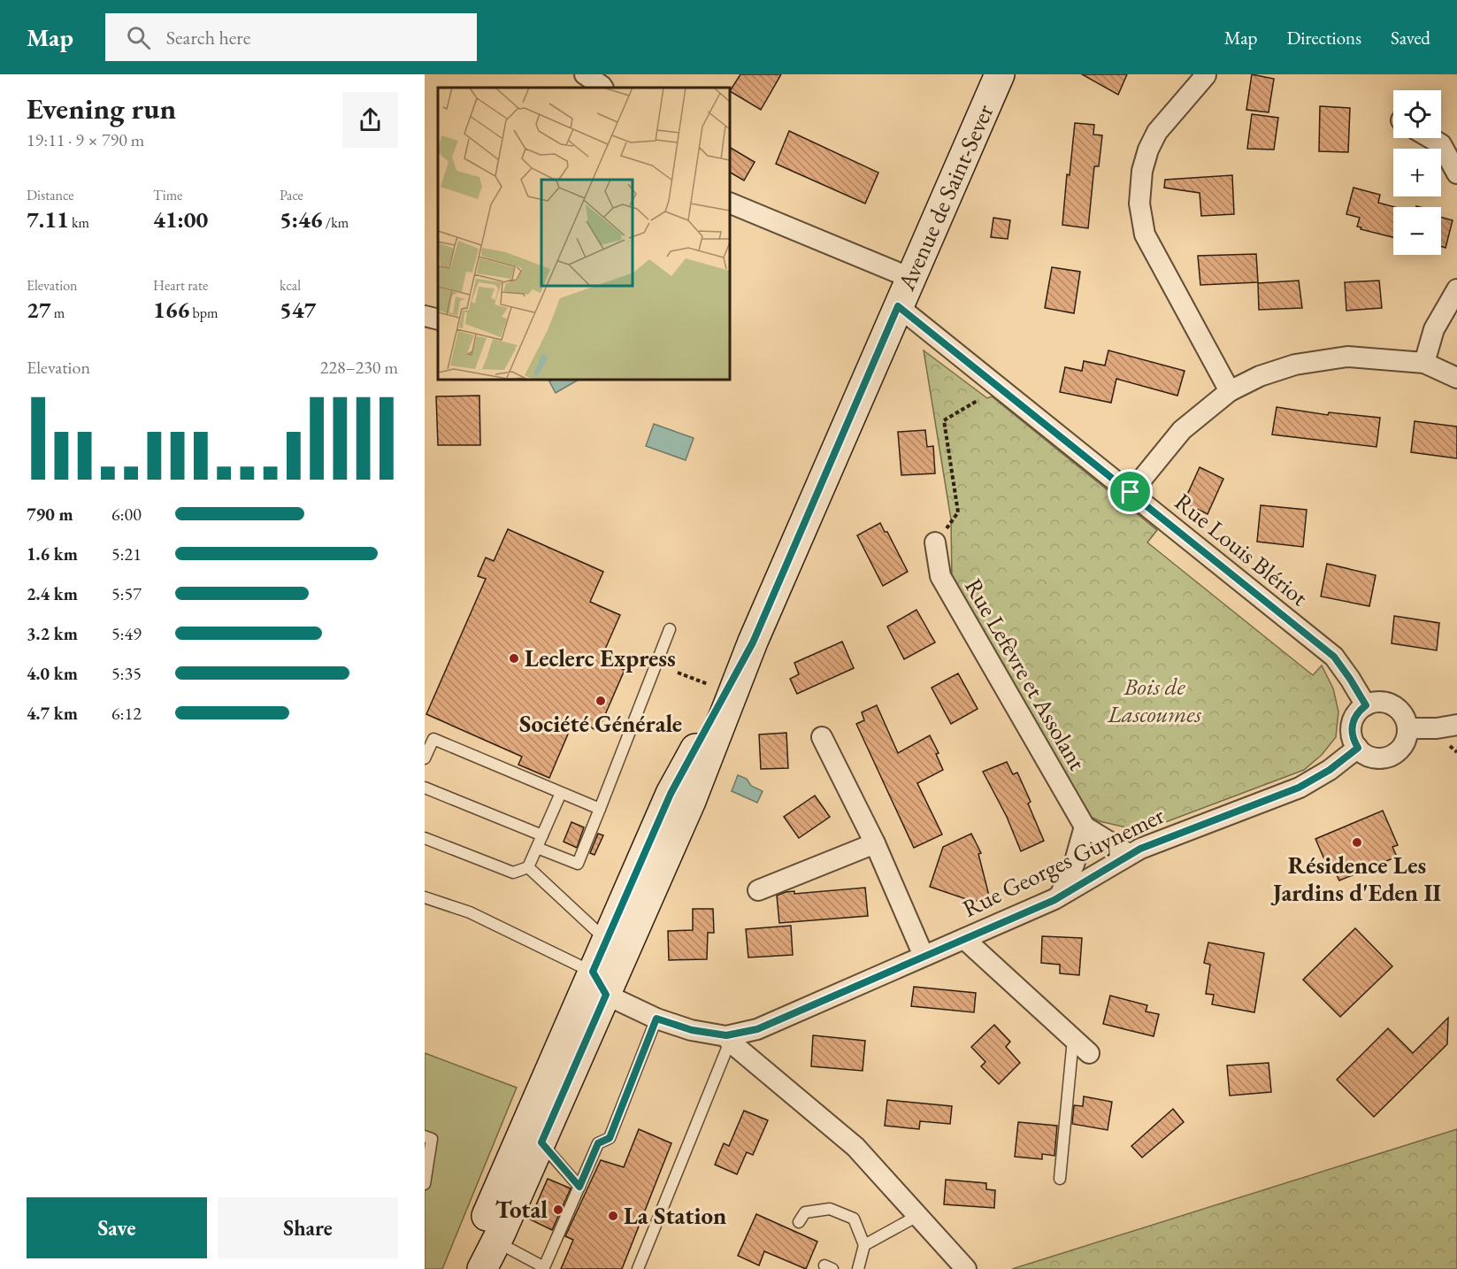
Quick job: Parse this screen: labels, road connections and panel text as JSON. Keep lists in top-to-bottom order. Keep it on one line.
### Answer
{"streets":{"main road":["Avenue de Saint-Sever"],"street":["Rue Louis Blériot","Rue Lefèvre et Assolant","Rue Georges Guynemer"]},"crossings":[["Avenue de Saint-Sever","Rue Louis Blériot"],["Rue Louis Blériot","Rue Georges Guynemer"],["Rue Lefèvre et Assolant","Rue Georges Guynemer"]],"parks":["Bois de Lascoumes"],"places":["Leclerc Express","Société Générale","Résidence Les Jardins d'Eden II","Total","La Station"],"page":{"header":"Map","search":"Search here","nav":["Map","Directions","Saved"],"heading":["Evening run","19:11 · 9 × 790 m"],"map_buttons":["+","−"],"stats":[["Distance","7.11 km"],["Time","41:00"],["Pace","5:46 /km"],["Elevation","27 m"],["Heart rate","166 bpm"],["kcal","547"]],"chart":["Elevation","228–230 m"],"list":[{"name":"790 m","note":"6:00"},{"name":"1.6 km","note":"5:21"},{"name":"2.4 km","note":"5:57"},{"name":"3.2 km","note":"5:49"},{"name":"4.0 km","note":"5:35"},{"name":"4.7 km","note":"6:12"}],"buttons":["Save","Share"]}}
